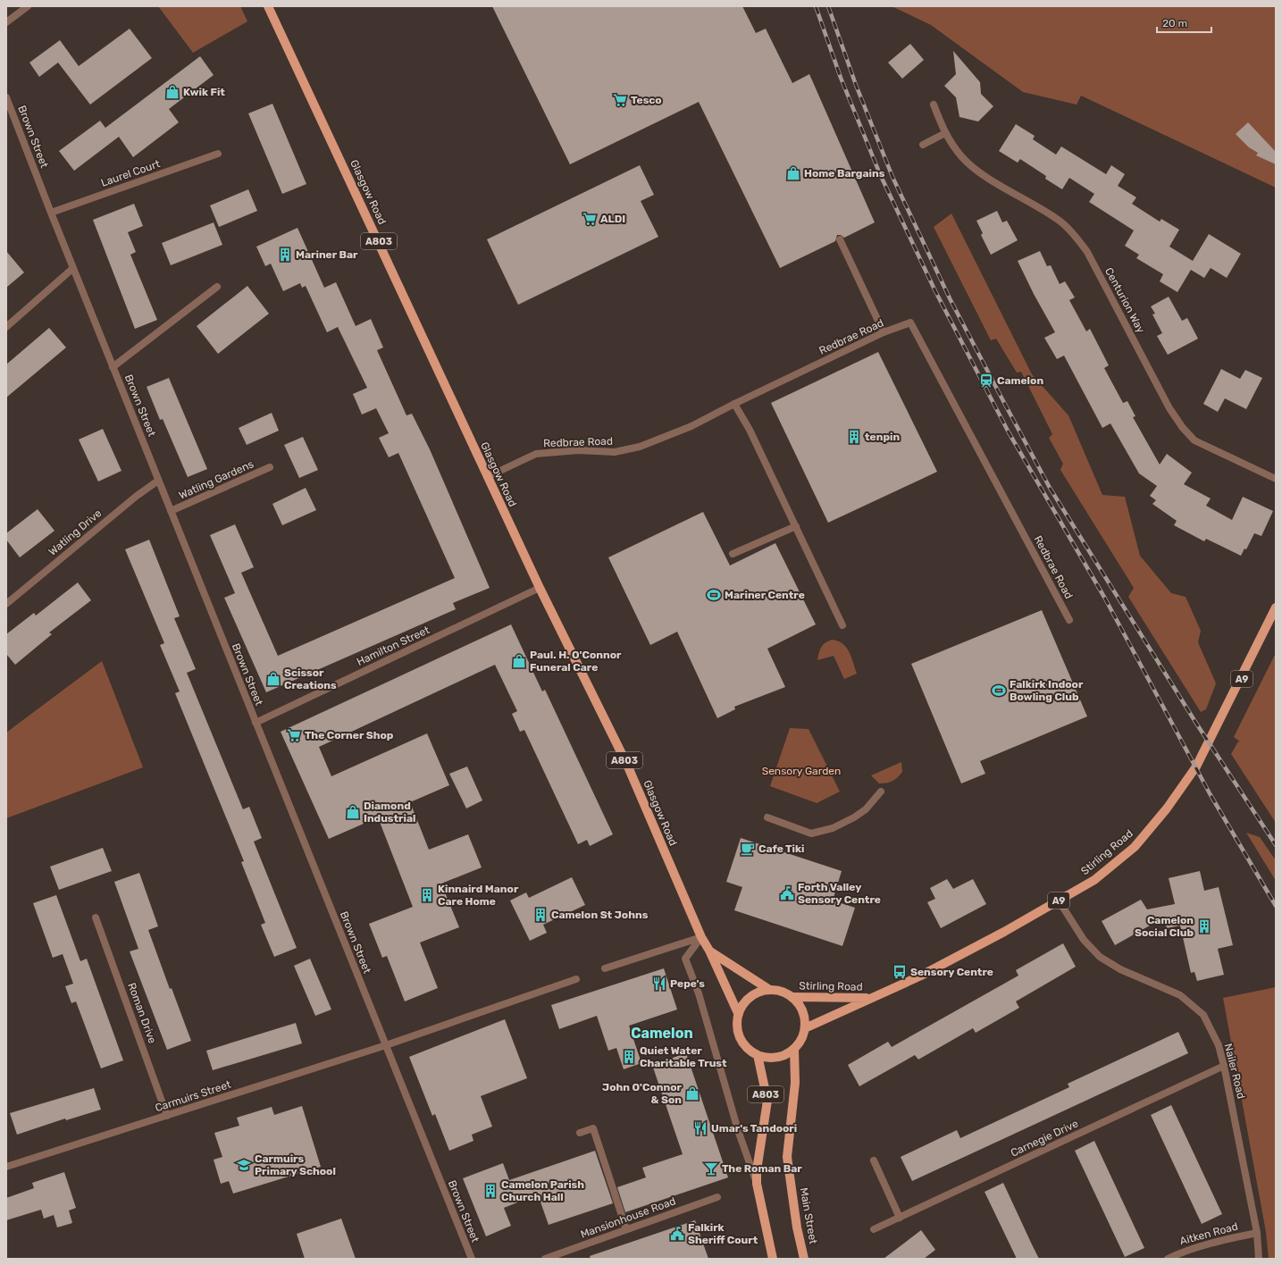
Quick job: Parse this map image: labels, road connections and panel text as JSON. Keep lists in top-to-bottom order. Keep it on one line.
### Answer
{"streets":{"main road":["Glasgow Road","A803","A9","Stirling Road","Main Street"],"street":["Brown Street","Laurel Court","Centurion Way","Redbrae Road","Watling Gardens","Watling Drive","Hamilton Street","Roman Drive","Nailer Road","Carmuirs Street","Carnegie Drive","Mansionhouse Road","Aitken Road"]},"crossings":[["Brown Street","Laurel Court"],["Brown Street","Watling Gardens"],["Brown Street","Watling Drive"],["Brown Street","Hamilton Street"],["Brown Street","Carmuirs Street"],["Glasgow Road","A803"],["Glasgow Road","Redbrae Road"],["Glasgow Road","Hamilton Street"],["Glasgow Road","Stirling Road"],["Glasgow Road","Main Street"],["A803","Stirling Road"],["A803","Main Street"],["Stirling Road","Nailer Road"],["Stirling Road","Main Street"],["Roman Drive","Carmuirs Street"],["Nailer Road","Carnegie Drive"],["Nailer Road","Aitken Road"]],"districts":["Camelon"],"parks":["Sensory Garden"],"places":{"shop":["Kwik Fit","Home Bargains","Paul. H. O'Connor Funeral Care","Scissor Creations","Diamond Industrial","John O'Connor & Son"],"supermarket":["Tesco","ALDI","The Corner Shop"],"building":["Mariner Bar","tenpin","Kinnaird Manor Care Home","Camelon St Johns","Camelon Social Club","Quiet Water Charitable Trust","Camelon Parish Church Hall"],"station":["Camelon"],"sports":["Mariner Centre","Falkirk Indoor Bowling Club"],"cafe":["Cafe Tiki"],"public building":["Forth Valley Sensory Centre","Falkirk Sheriff Court"],"bus stop":["Sensory Centre"],"restaurant":["Pepe's","Umar's Tandoori"],"school or university":["Carmuirs Primary School"],"bar":["The Roman Bar"]},"scale_bar":"20 m"}
